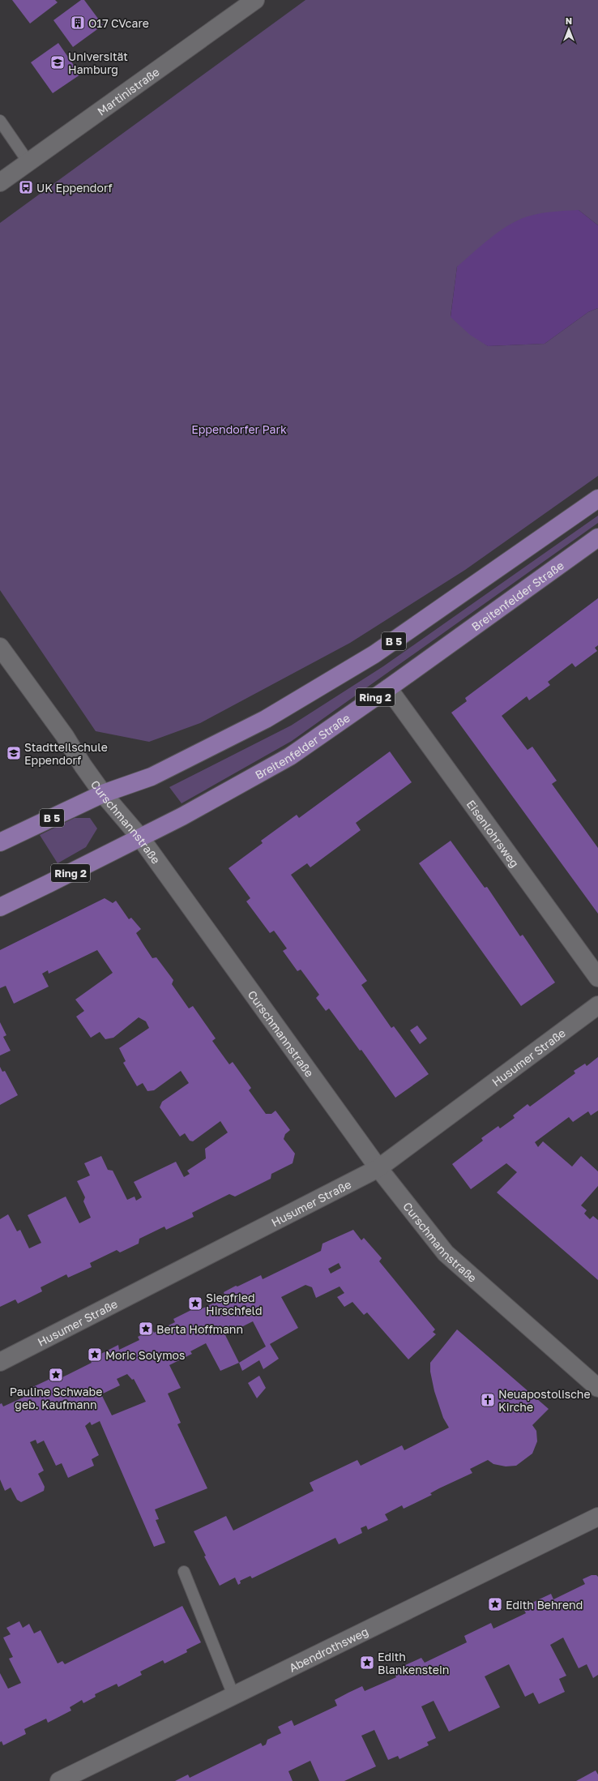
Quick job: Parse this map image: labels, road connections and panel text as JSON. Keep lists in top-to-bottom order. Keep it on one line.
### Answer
{"streets":{"main road":["Breitenfelder Straße","B 5","Ring 2"],"street":["Martinistraße","Curschmannstraße","Eisenlohrsweg","Husumer Straße","Abendrothsweg"]},"crossings":[["Breitenfelder Straße","Curschmannstraße"],["Breitenfelder Straße","Eisenlohrsweg"],["B 5","Curschmannstraße"],["Curschmannstraße","Husumer Straße"]],"parks":["Eppendorfer Park"],"places":{"building":["O17 CVcare"],"school or university":["Universität Hamburg","Stadtteilschule Eppendorf"],"bus stop":["UK Eppendorf"],"place":["Siegfried Hirschfeld","Berta Hoffmann","Moric Solymos","Pauline Schwabe geb. Kaufmann","Edith Behrend","Edith Blankenstein"],"church":["Neuapostolische Kirche"]},"north":"top"}
